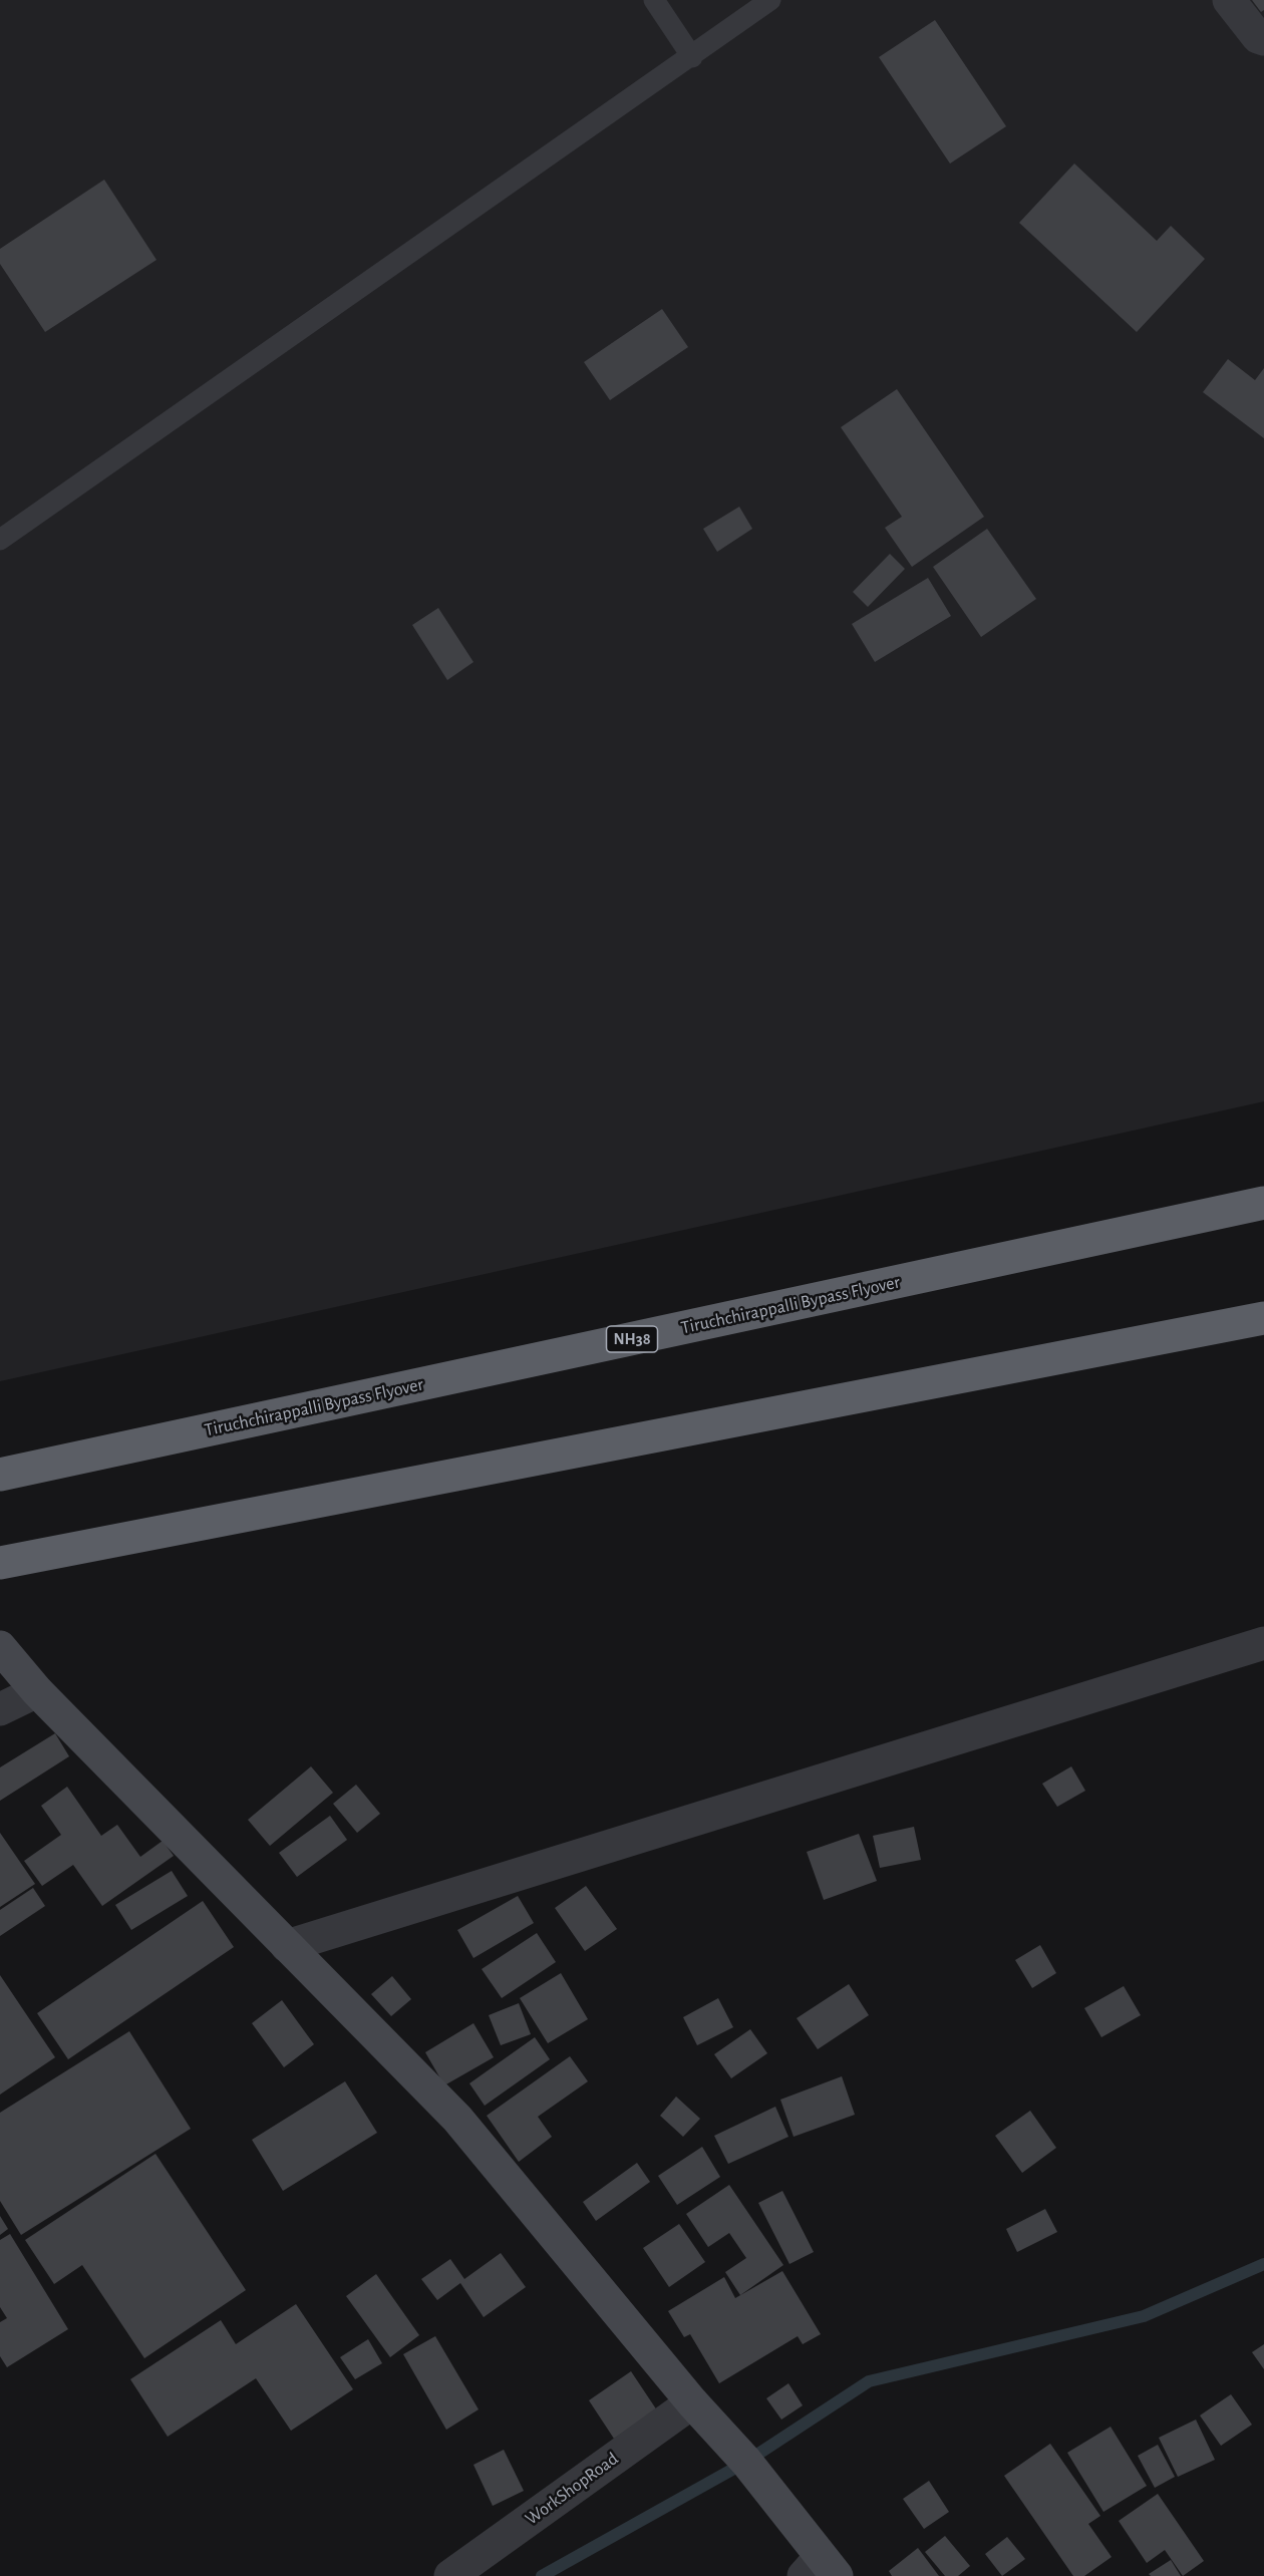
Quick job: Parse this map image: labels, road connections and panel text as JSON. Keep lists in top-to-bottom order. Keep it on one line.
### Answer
{"streets":{"highway":["Tiruchchirappalli Bypass Flyover","NH38"],"street":["WorkShopRoad"]}}
